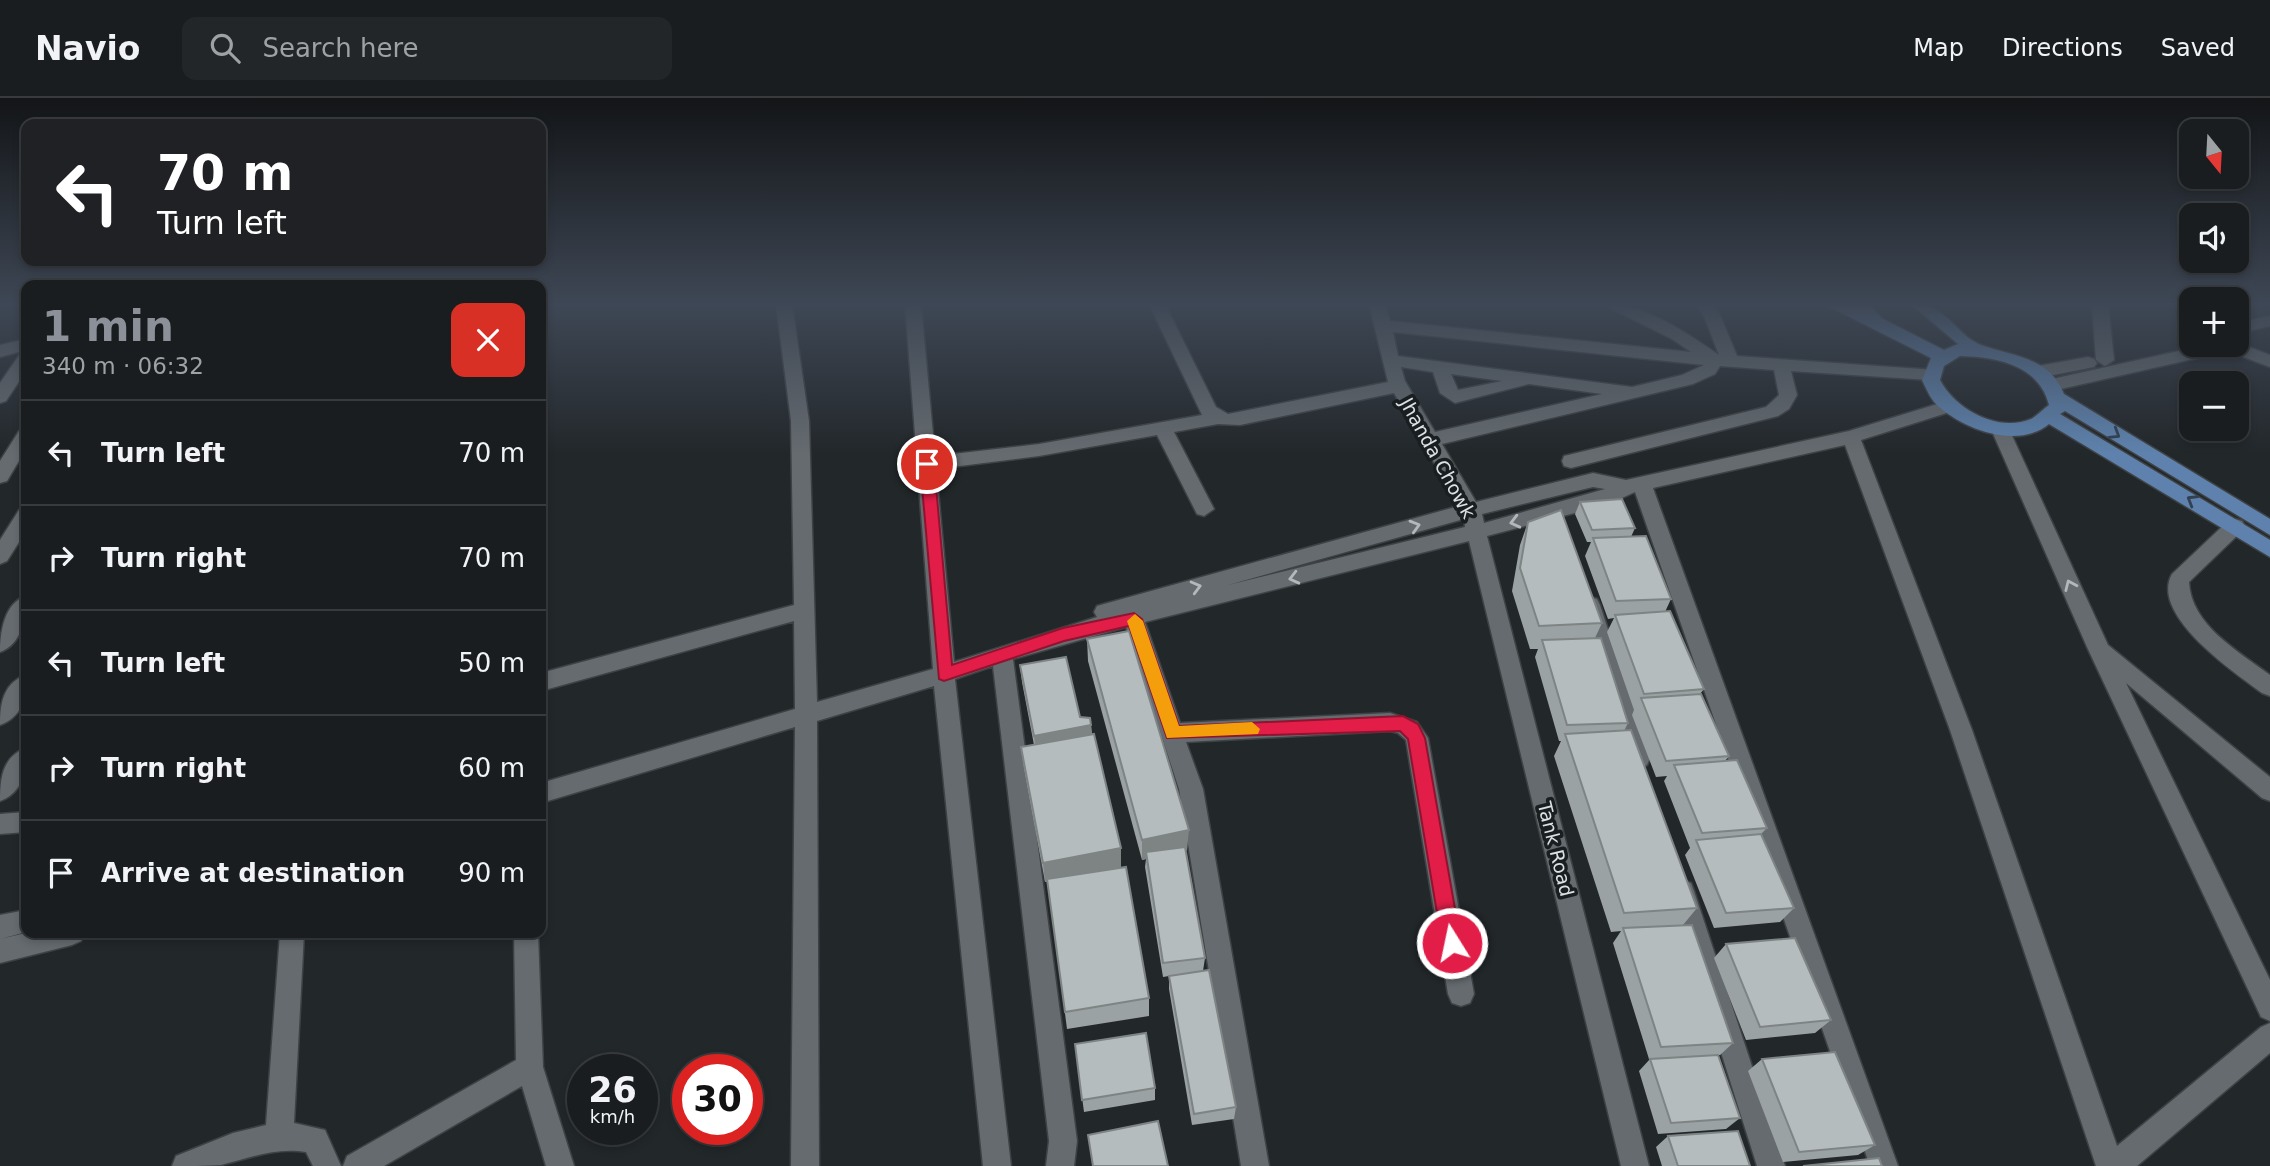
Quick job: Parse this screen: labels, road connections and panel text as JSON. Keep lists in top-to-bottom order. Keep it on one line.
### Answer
{"streets":{"street":["Jhanda Chowk","Tank Road"]},"crossings":[["Jhanda Chowk","Tank Road"]],"north":"bottom","page":{"header":"Navio","search":"Search here","nav":["Map","Directions","Saved"],"map_buttons":["+","−"],"turn":["70 m","Turn left"],"heading":["1 min","340 m · 06:32"],"list":[{"name":"Turn left","value":"70 m"},{"name":"Turn right","value":"70 m"},{"name":"Turn left","value":"50 m"},{"name":"Turn right","value":"60 m"},{"name":"Arrive at destination","value":"90 m"}],"speed":"26 km/h","limit":"30"}}
